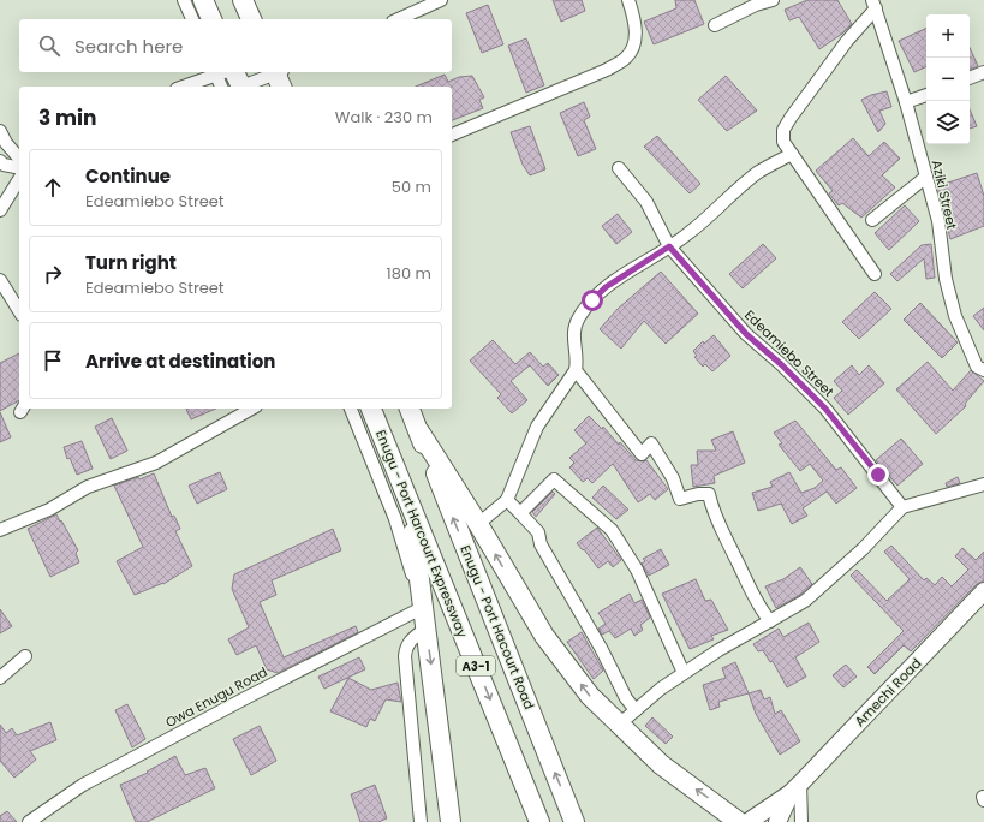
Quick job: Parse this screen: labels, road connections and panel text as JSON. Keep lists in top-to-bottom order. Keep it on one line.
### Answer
{"streets":{"highway":["Enugu - Port Harcourt Expressway","Enugu - Port Hacourt Road","A3-1"],"main road":["Amechi Road"],"street":["Aziki Street","Edeamiebo Street","Owa Enugu Road"]},"page":{"map_buttons":["+","−"],"search":"Search here","heading":["3 min","Walk · 230 m"],"list":[["Continue","Edeamiebo Street","50 m"],["Turn right","Edeamiebo Street","180 m"],"Arrive at destination"]}}
